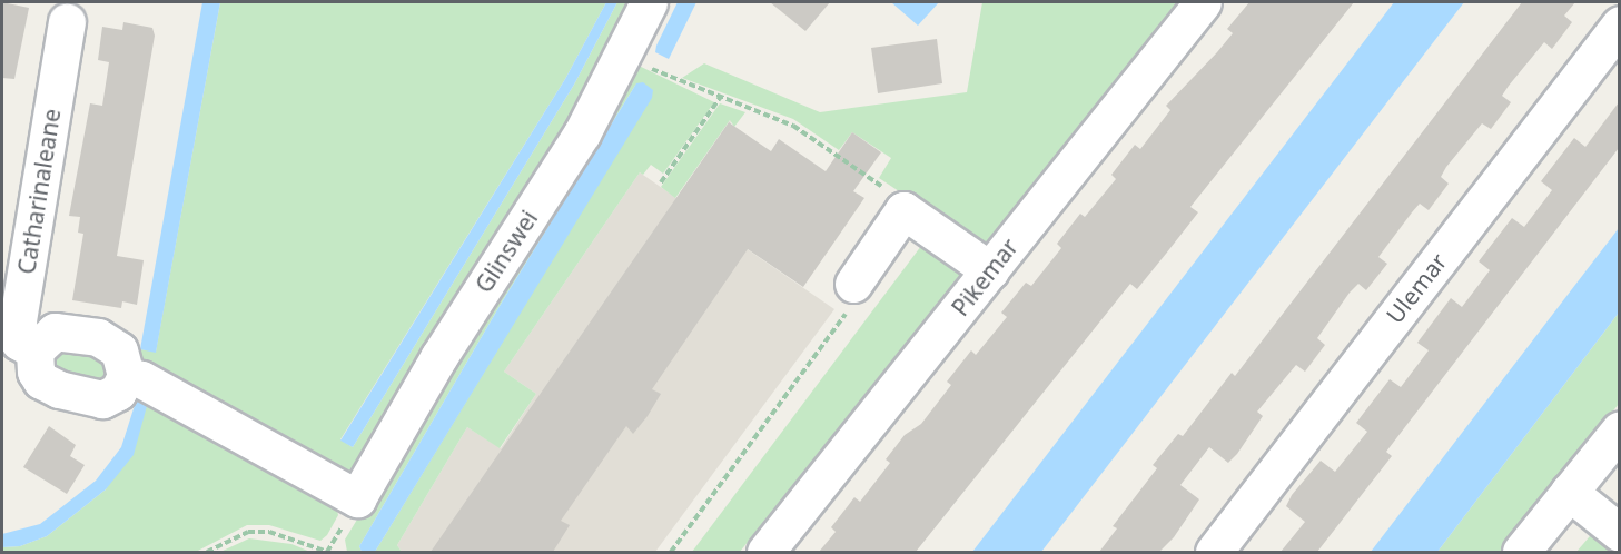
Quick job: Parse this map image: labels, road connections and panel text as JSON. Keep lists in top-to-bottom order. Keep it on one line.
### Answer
{"streets":{"street":["Catharinaleane","Glinswei","Pikemar","Ulemar"]},"crossings":[["Catharinaleane","Glinswei"]]}
